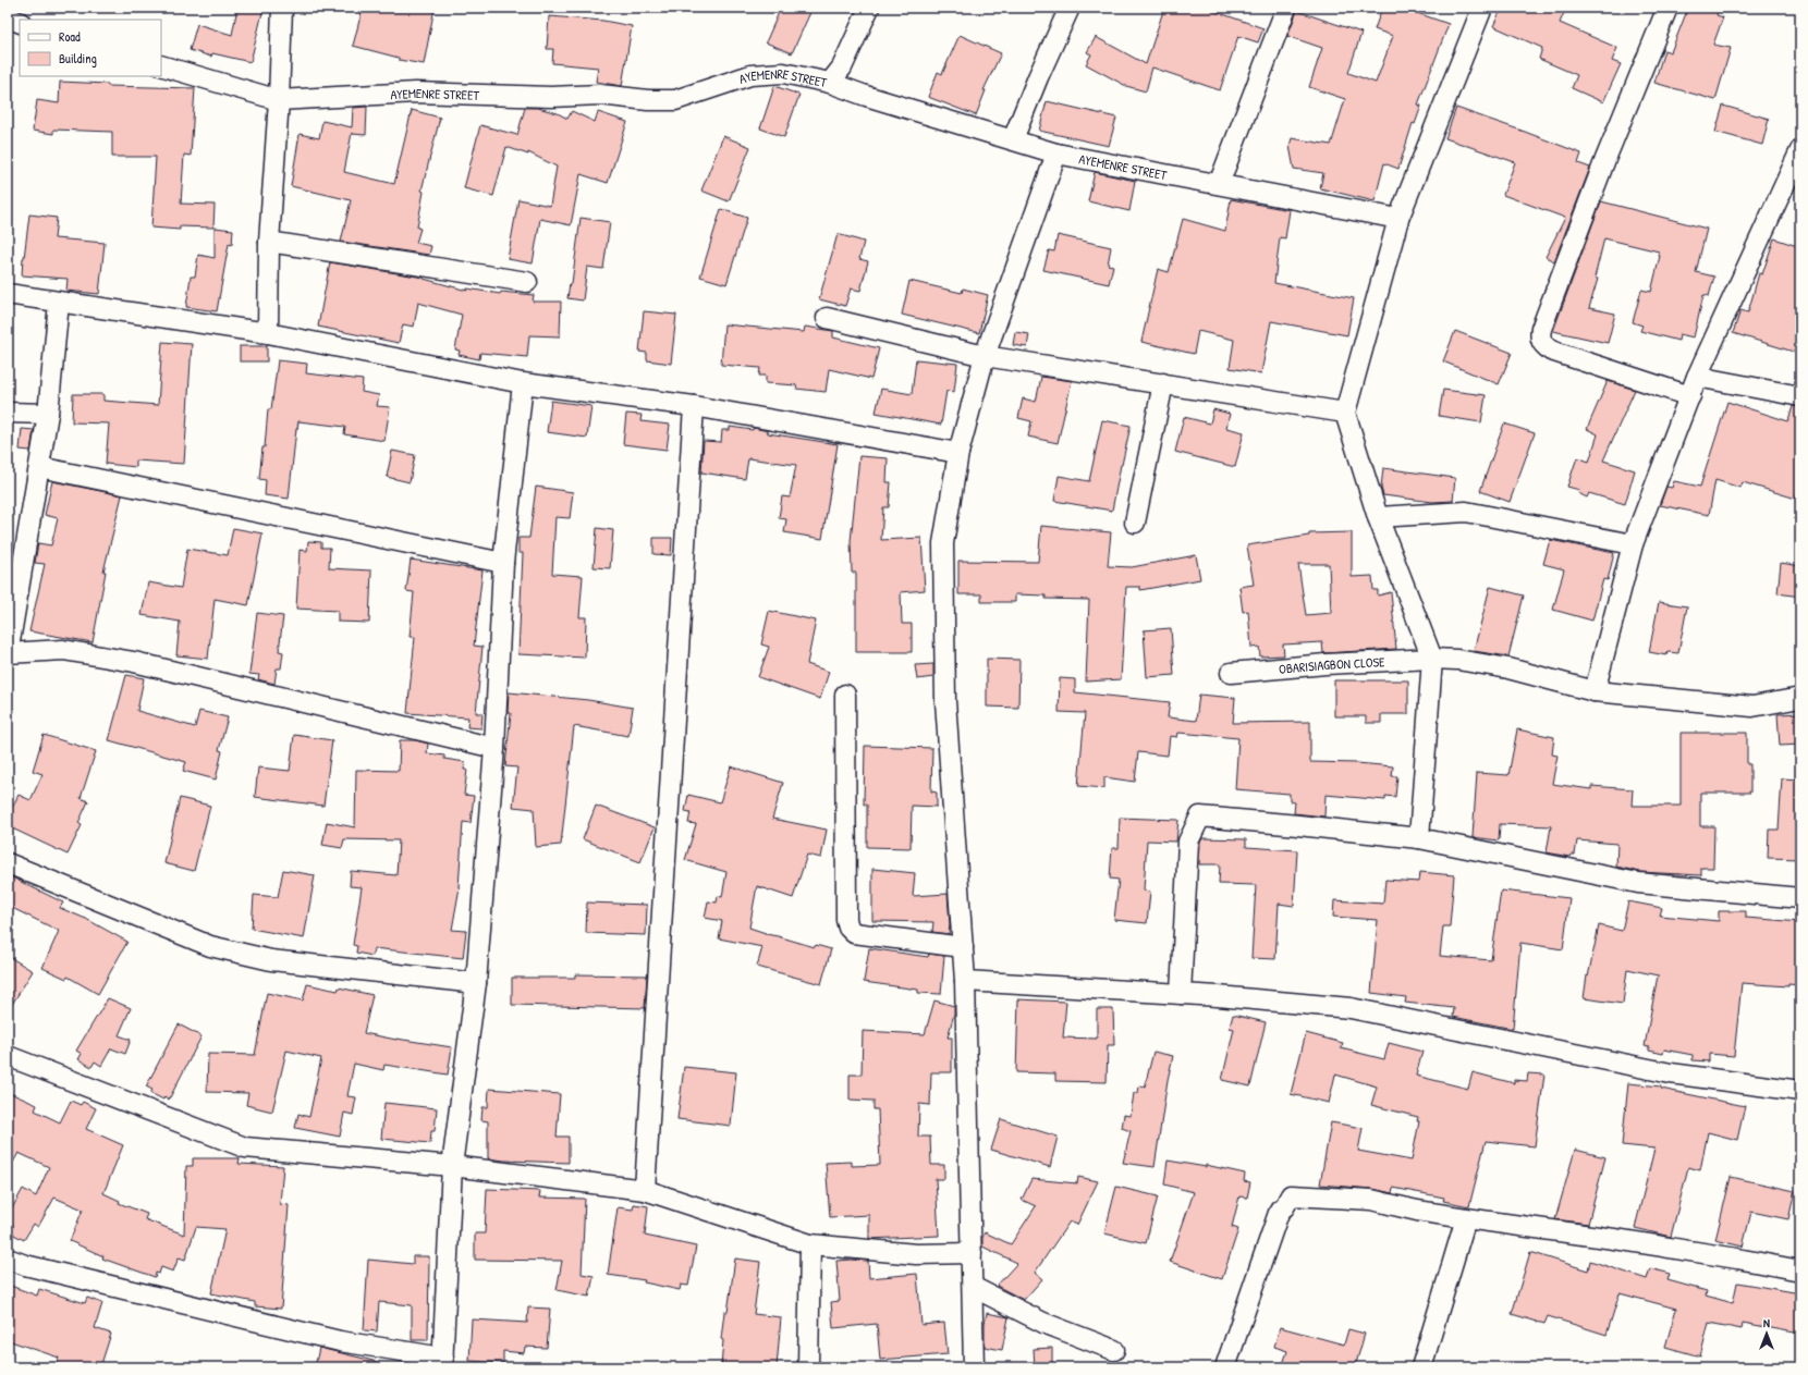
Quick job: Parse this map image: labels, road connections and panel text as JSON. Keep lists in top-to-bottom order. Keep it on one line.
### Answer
{"streets":{"street":["AYEMENRE STREET","OBARISIAGBON CLOSE"]},"legend":["Road","Building"],"north":"top"}
